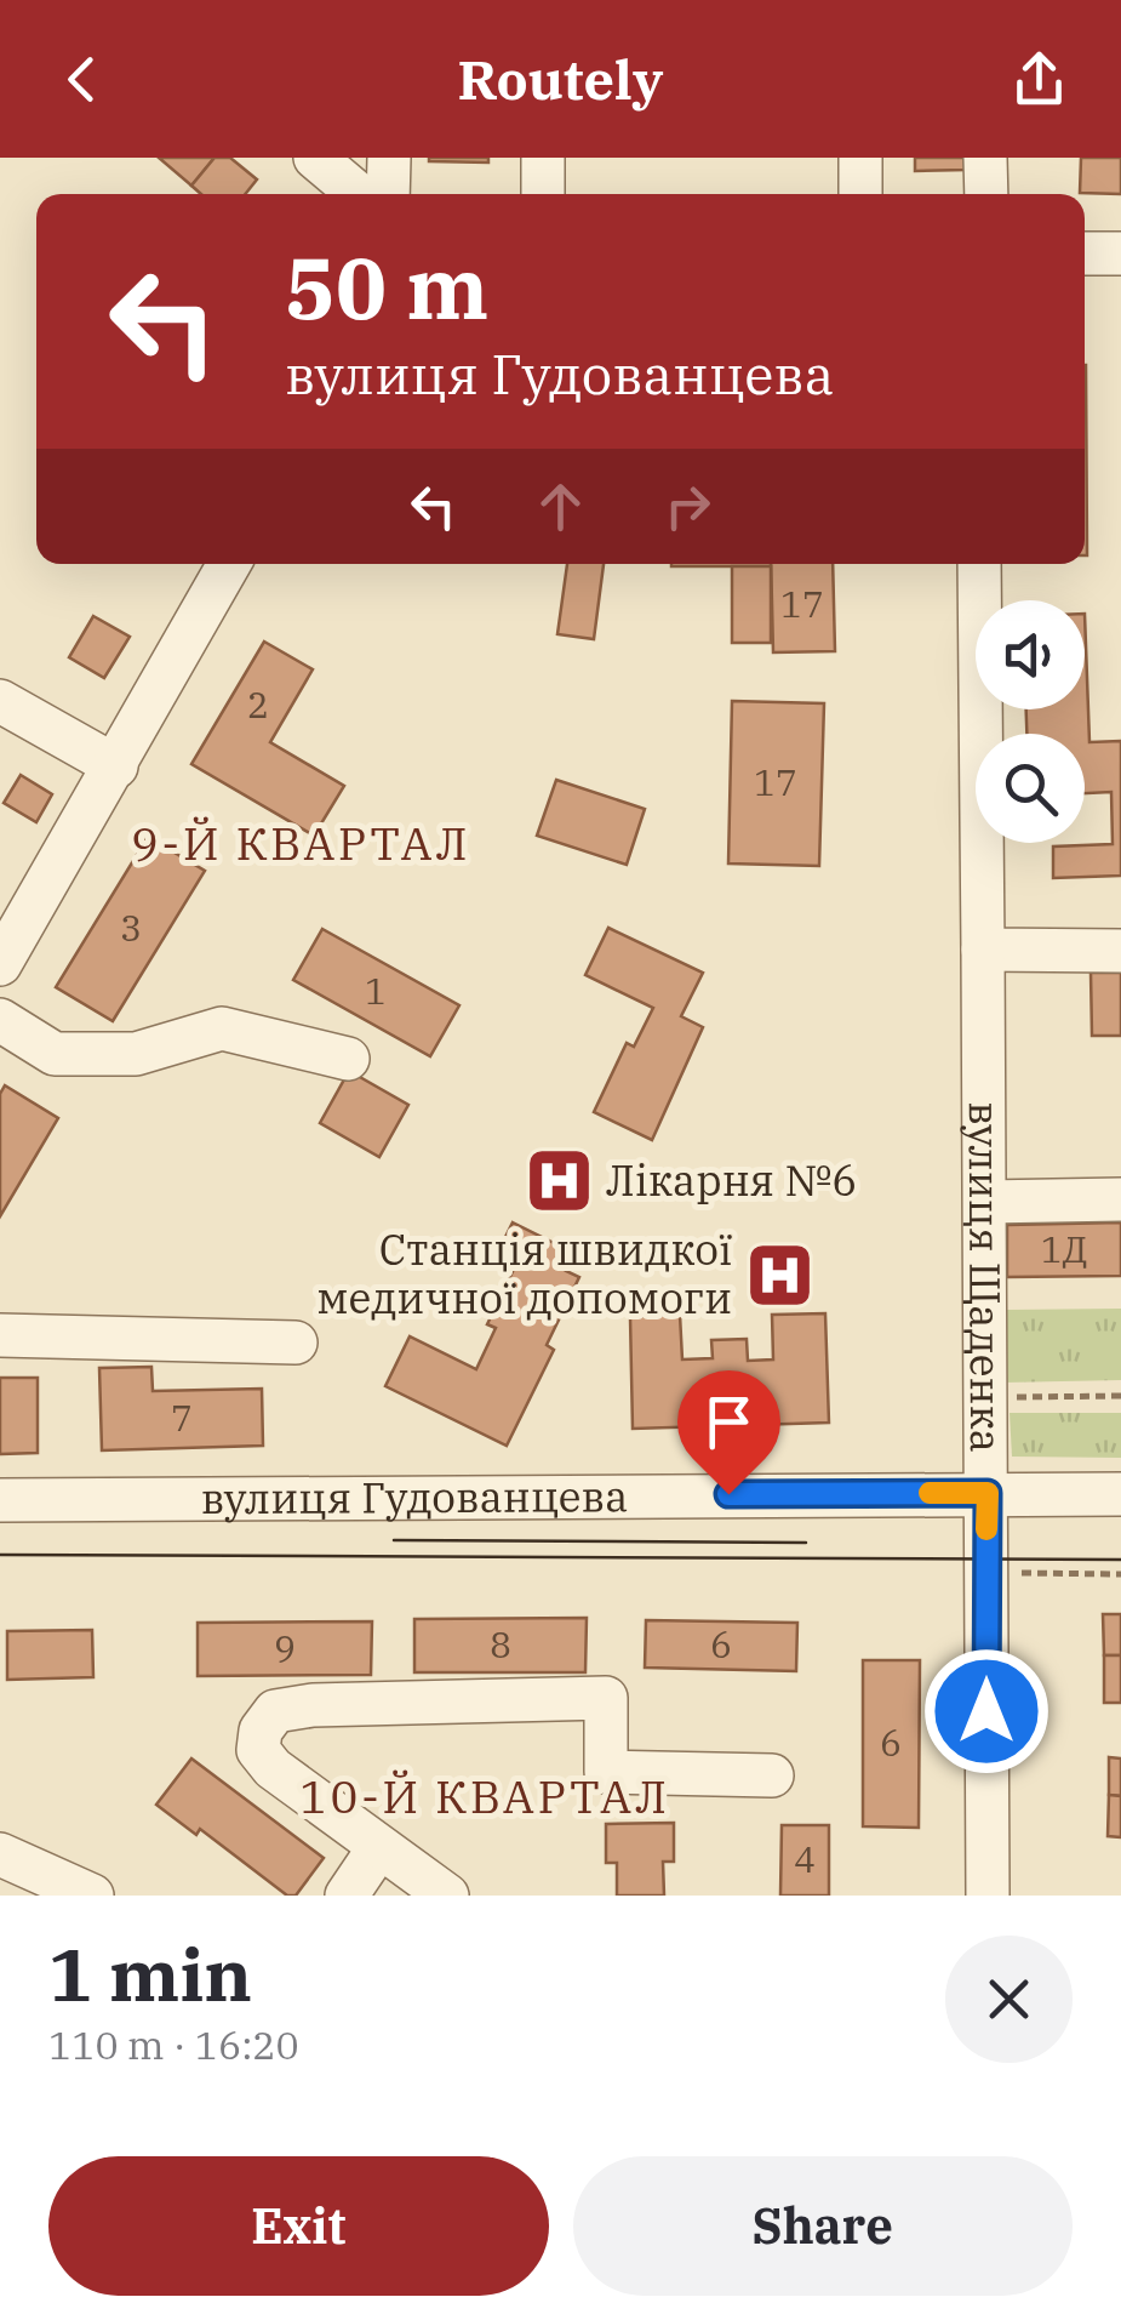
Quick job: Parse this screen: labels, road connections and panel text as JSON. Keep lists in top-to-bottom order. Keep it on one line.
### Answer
{"streets":{"street":["вулиця Щаденка","вулиця Гудованцева"]},"crossings":[["вулиця Щаденка","вулиця Гудованцева"]],"districts":["9-Й КВАРТАЛ","10-Й КВАРТАЛ"],"places":{"hospital":["Лікарня №6","Станція швидкої медичної допомоги"]},"house_numbers":["17","2","17","3","1","1Д","7","8","6","9","6","4"],"page":{"header":"Routely","turn":["50 m","вулиця Гудованцева"],"heading":["1 min","110 m · 16:20"],"buttons":["Exit","Share"]}}
